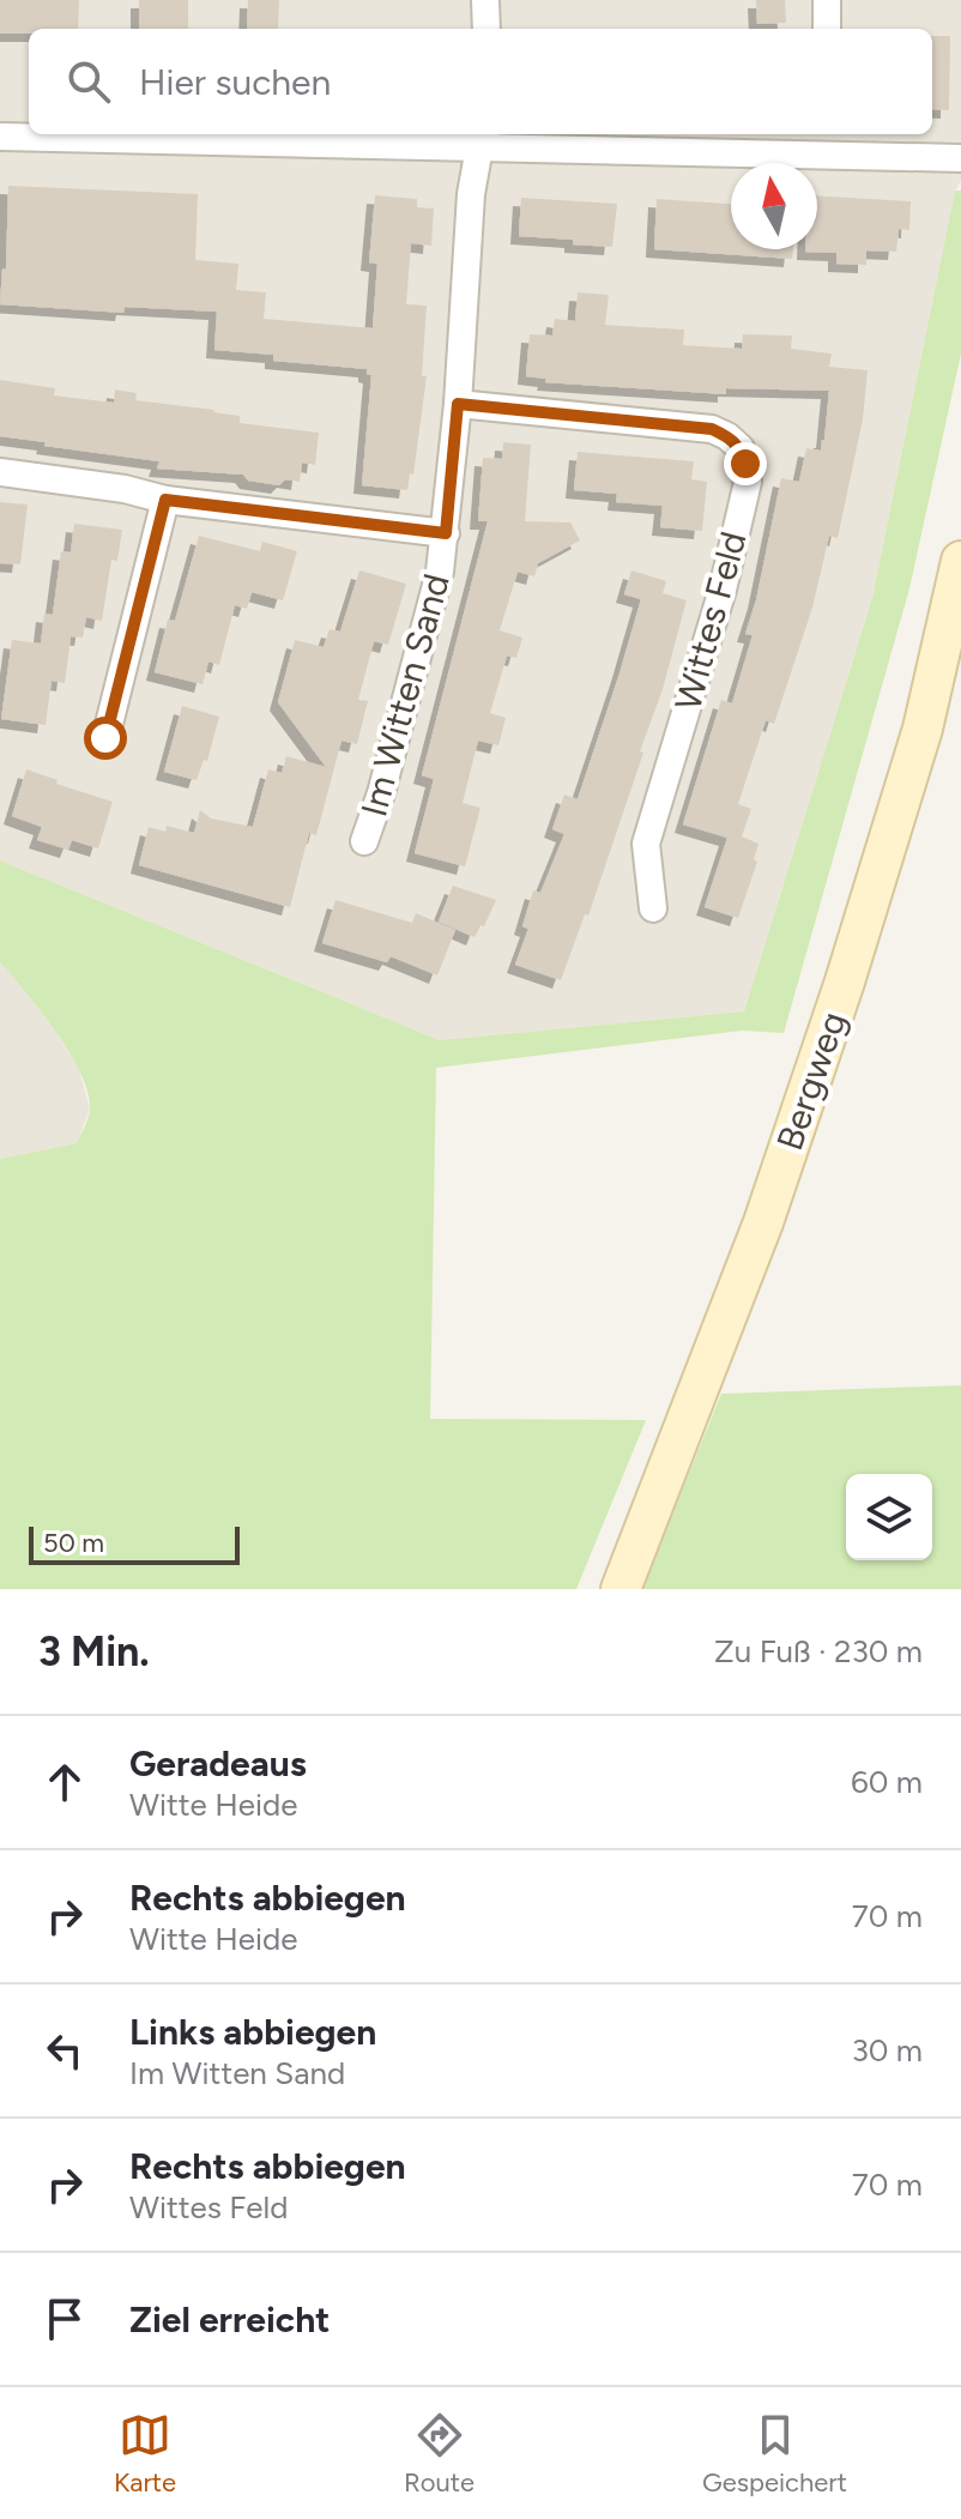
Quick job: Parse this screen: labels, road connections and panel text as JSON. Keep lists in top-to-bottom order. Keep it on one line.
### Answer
{"streets":{"main road":["Bergweg"],"street":["Wittes Feld","Im Witten Sand"]},"crossings":[["Wittes Feld","Im Witten Sand"]],"scale_bar":"50 m","north":"top","page":{"search":"Hier suchen","scale":"50 m","heading":["3 Min.","Zu Fuß · 230 m"],"list":[["Geradeaus","Witte Heide","60 m"],["Rechts abbiegen","Witte Heide","70 m"],["Links abbiegen","Im Witten Sand","30 m"],["Rechts abbiegen","Wittes Feld","70 m"],"Ziel erreicht"],"nav":["Karte","Route","Gespeichert"]}}
